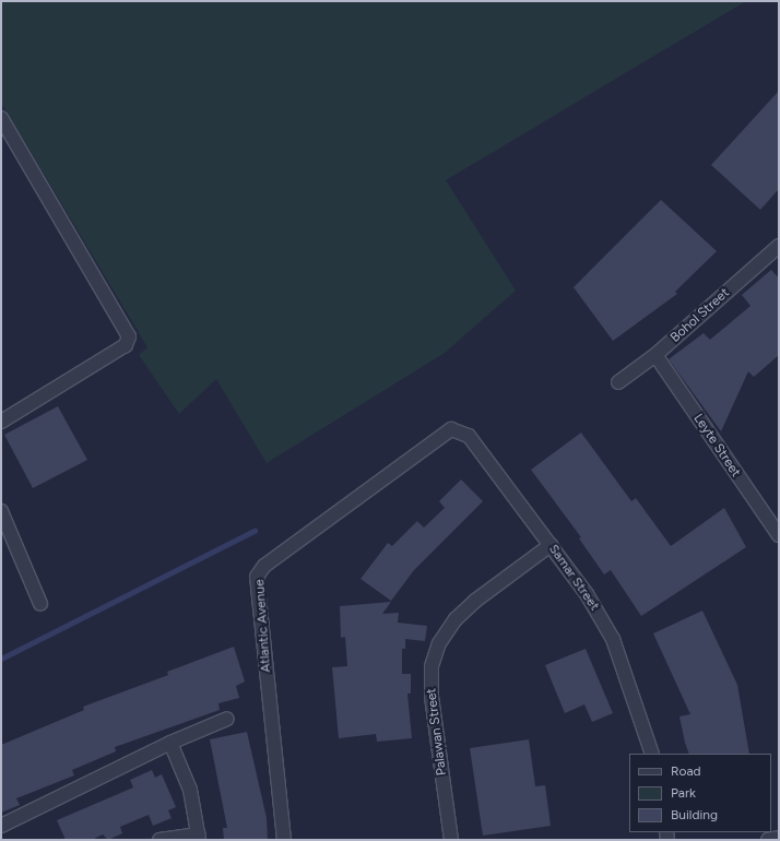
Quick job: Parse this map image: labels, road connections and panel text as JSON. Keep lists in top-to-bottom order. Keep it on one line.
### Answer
{"streets":{"street":["Bohol Street","Leyte Street","Samar Street","Atlantic Avenue","Palawan Street"]},"crossings":[["Bohol Street","Leyte Street"],["Samar Street","Atlantic Avenue"],["Samar Street","Palawan Street"]],"legend":["Road","Park","Building"]}
